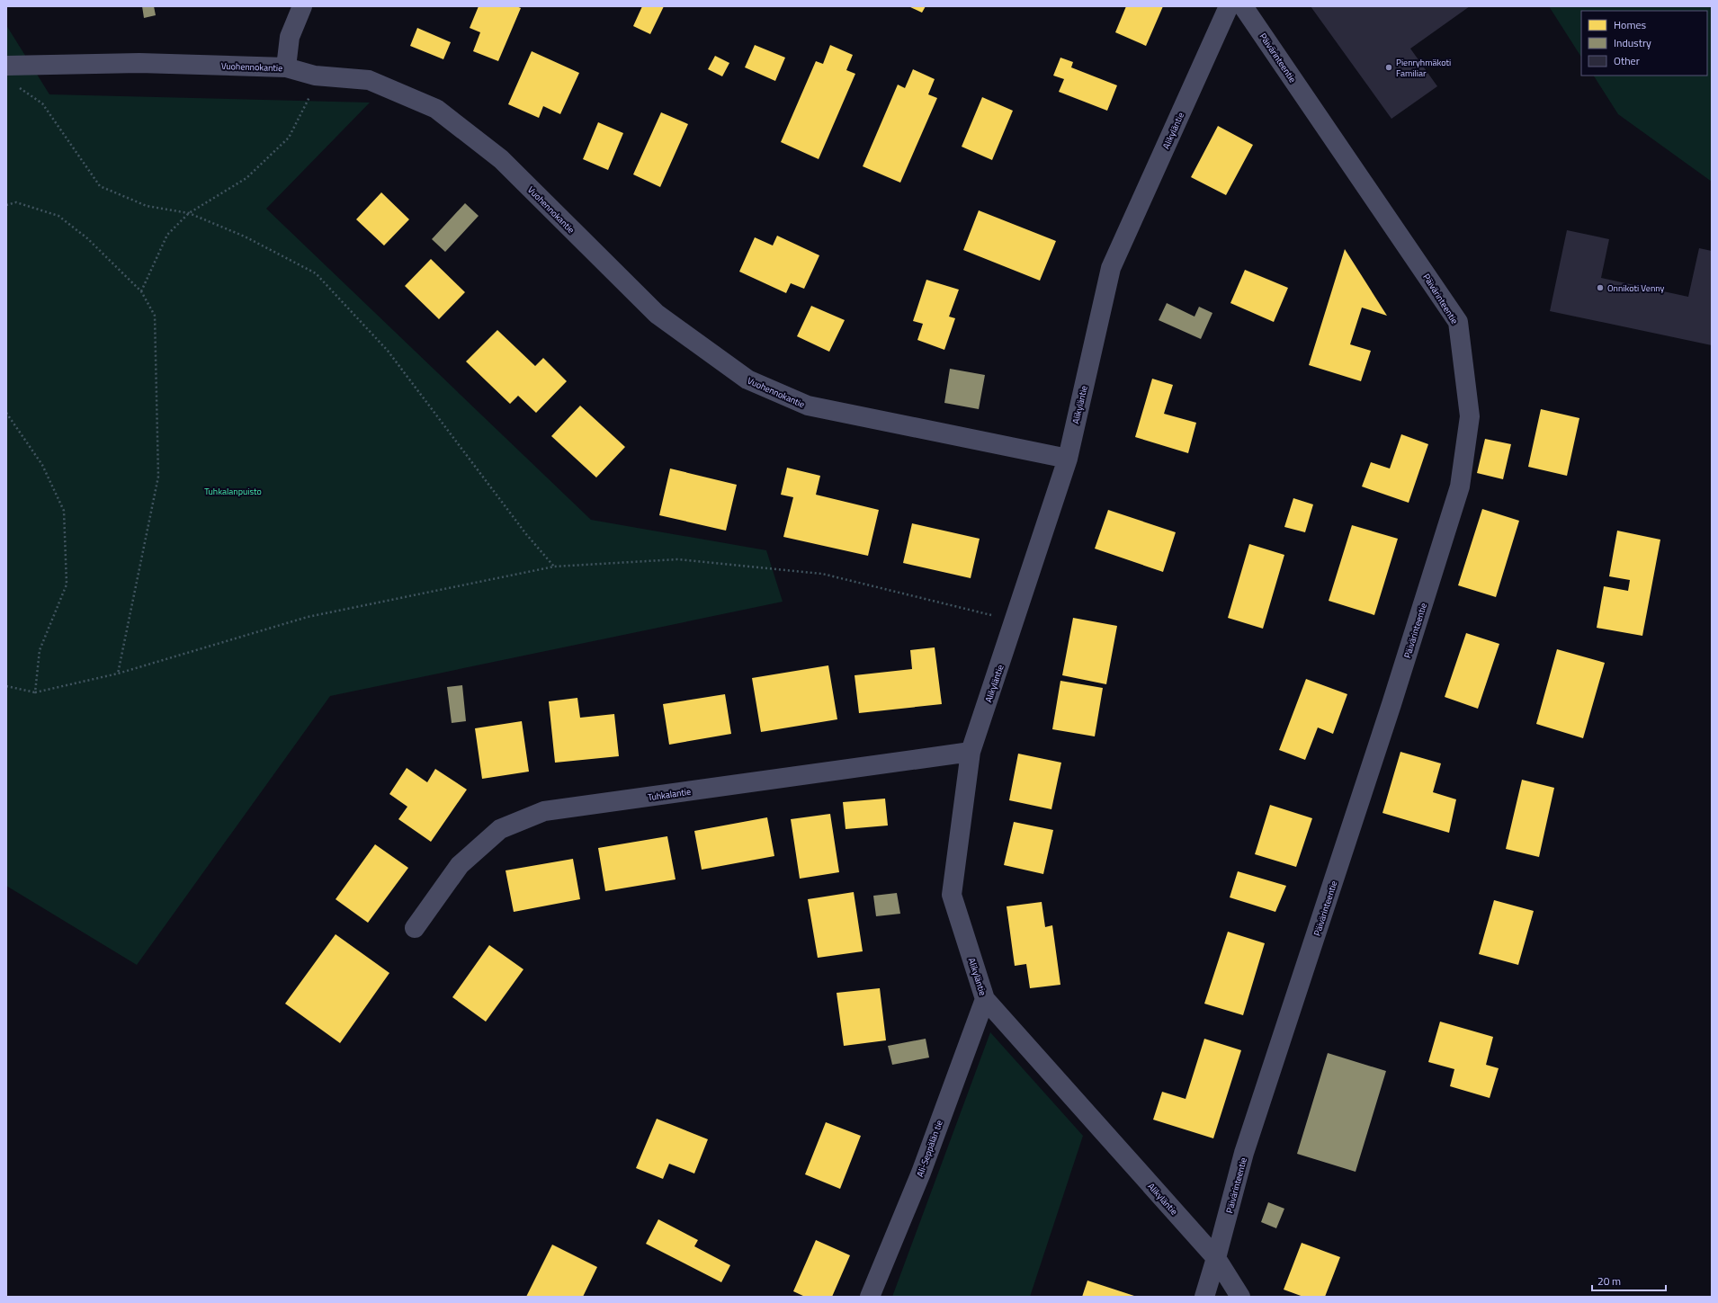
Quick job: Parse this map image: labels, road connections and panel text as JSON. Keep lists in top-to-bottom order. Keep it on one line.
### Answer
{"streets":{"street":["Päivärinteentie","Vuohennokantie","Alikyläntie","Tuhkalantie","Ali-Seppälän tie"]},"crossings":[["Päivärinteentie","Alikyläntie"],["Vuohennokantie","Alikyläntie"],["Alikyläntie","Tuhkalantie"],["Alikyläntie","Ali-Seppälän tie"]],"parks":["Tuhkalanpuisto"],"places":["Pienryhmäkoti Familiar","Onnikoti Venny"],"legend":["Homes","Industry","Other"],"scale_bar":"20 m"}
